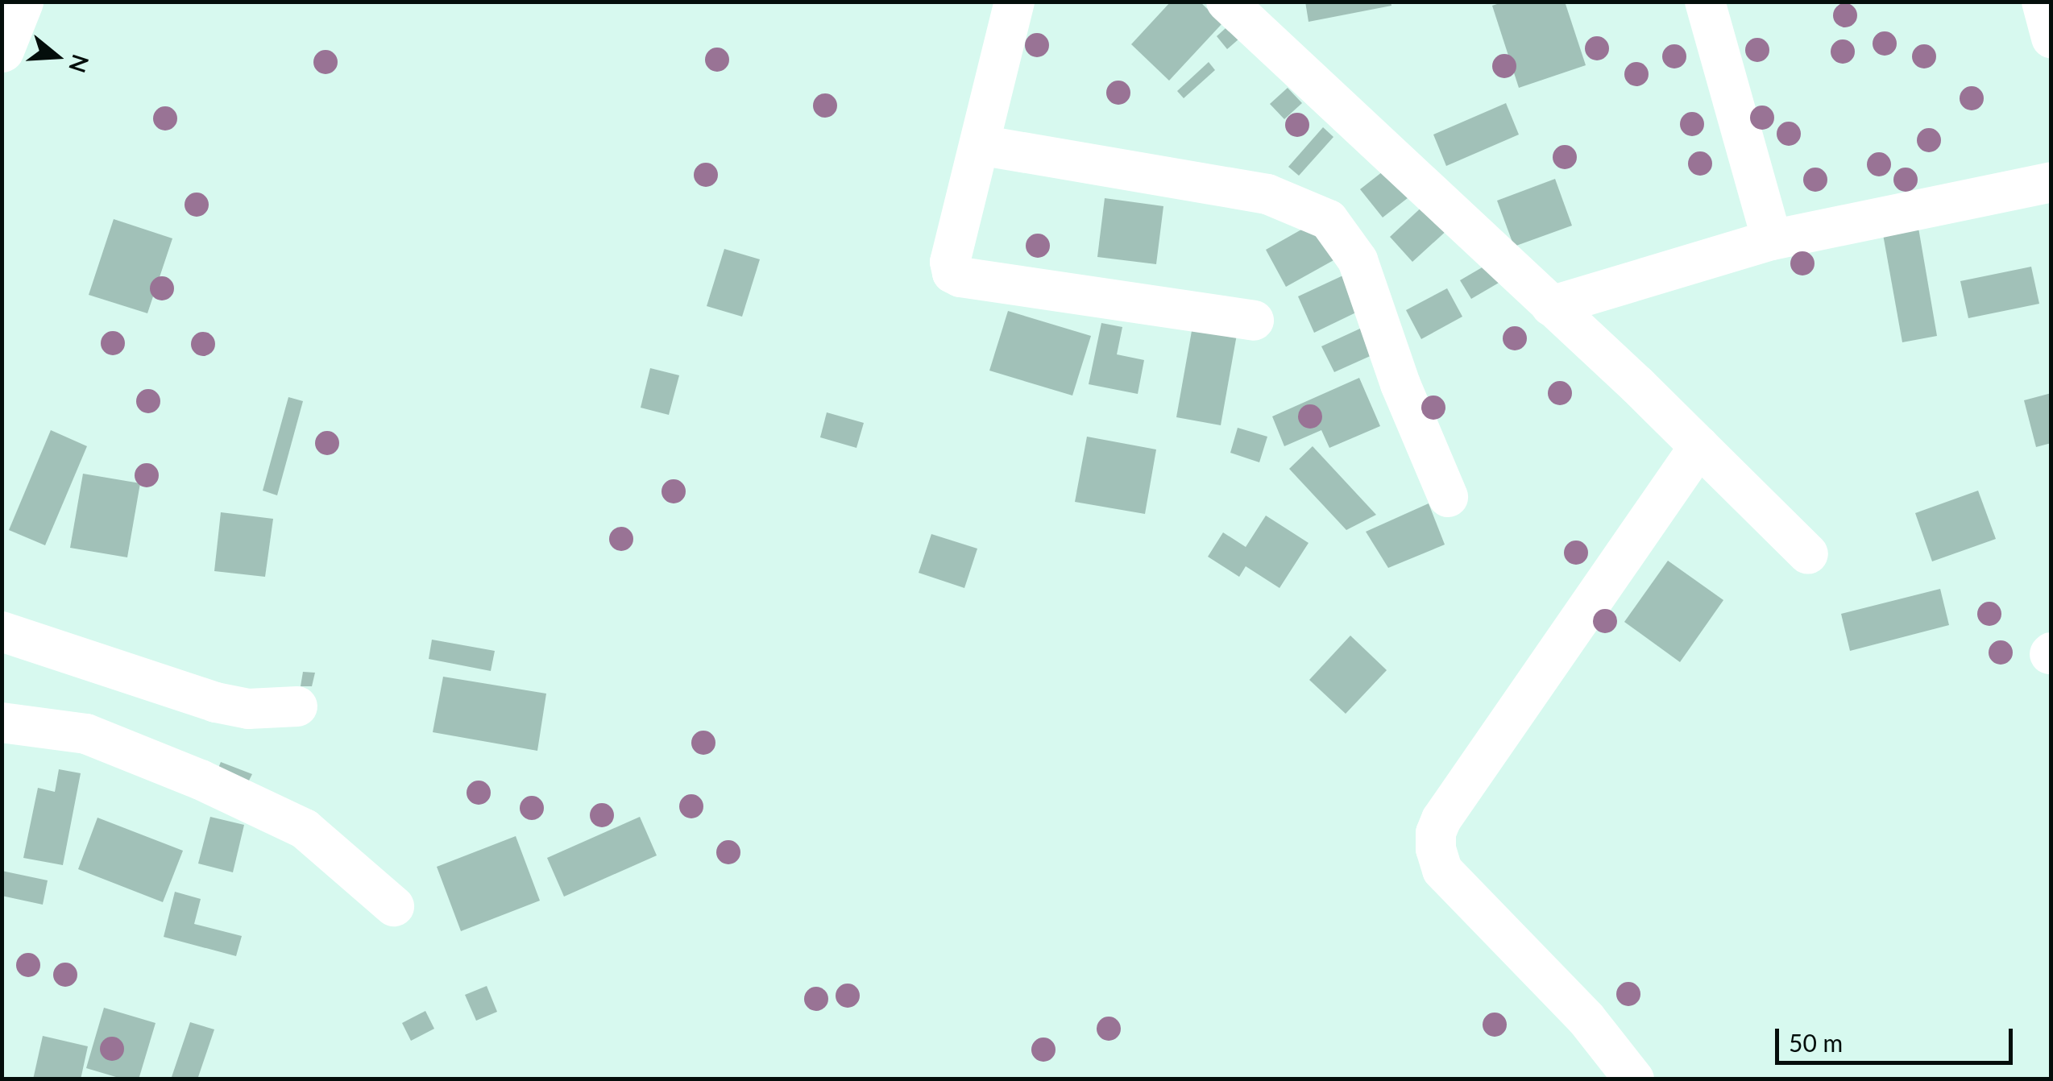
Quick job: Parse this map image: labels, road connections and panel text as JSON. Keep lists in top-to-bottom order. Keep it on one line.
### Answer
{"scale_bar":"50 m","north":"right"}
